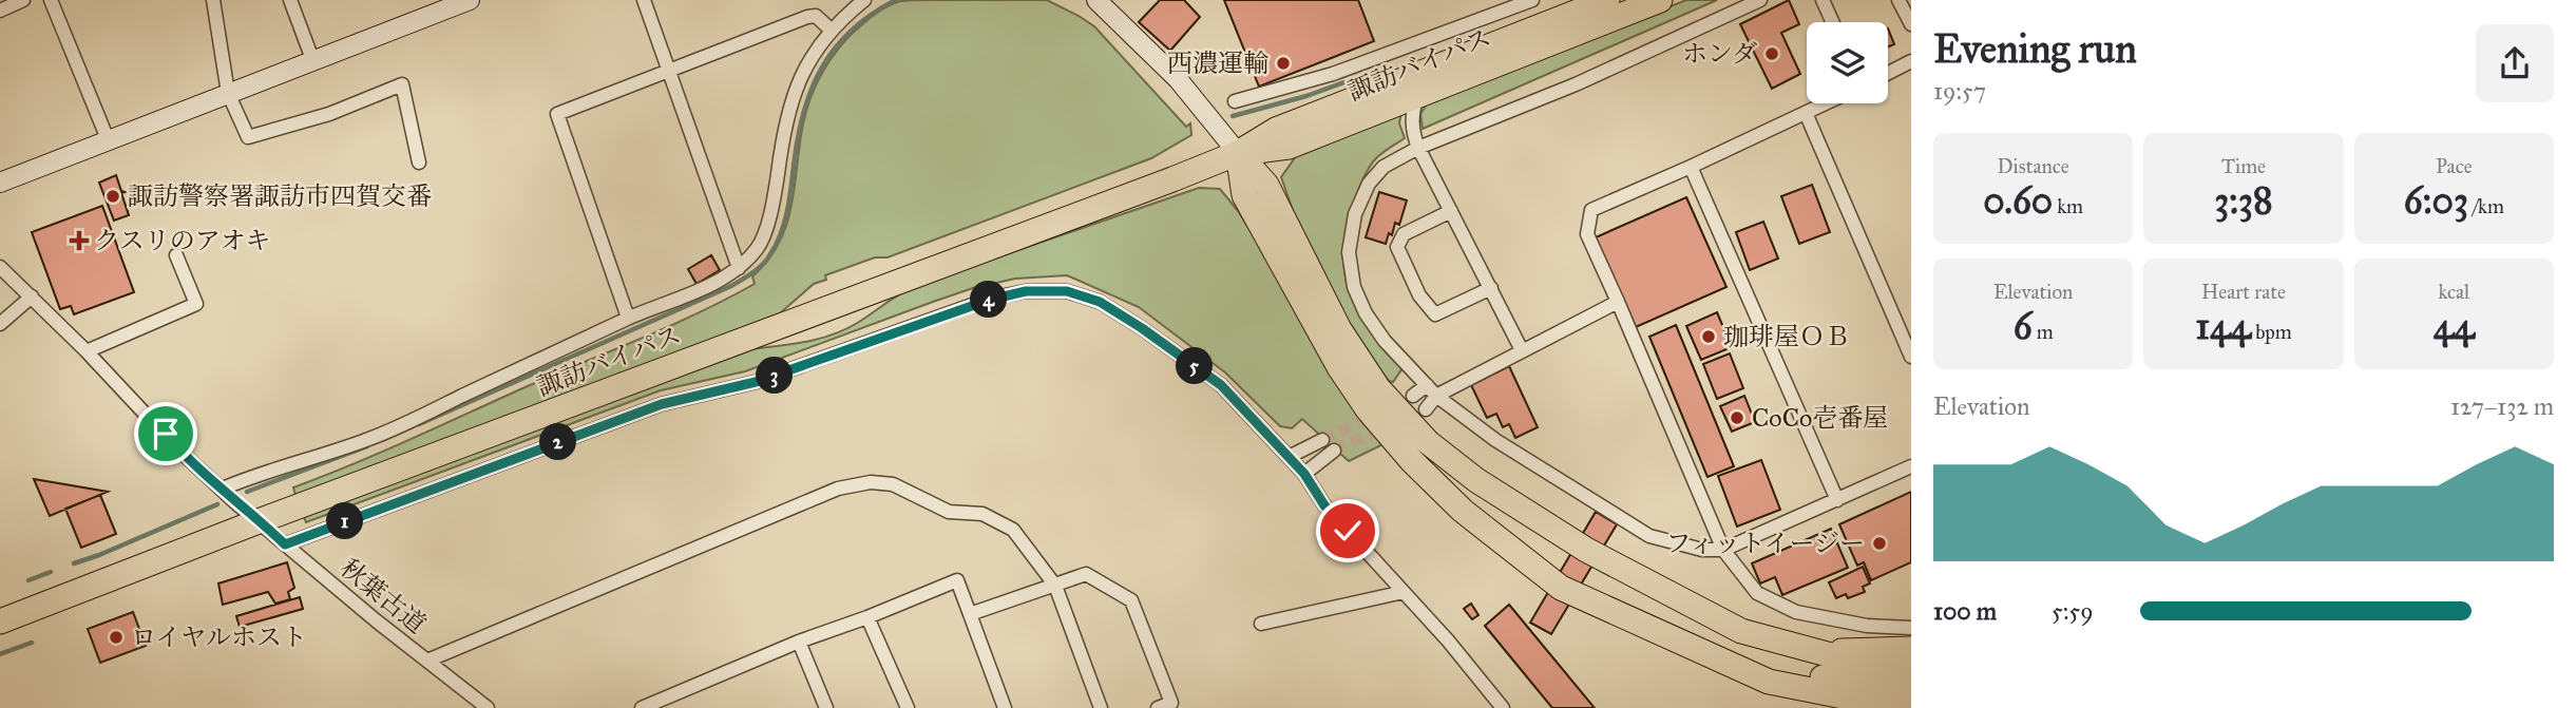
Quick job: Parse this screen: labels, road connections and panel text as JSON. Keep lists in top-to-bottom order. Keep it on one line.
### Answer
{"streets":{"highway":["諏訪バイパス"],"street":["秋葉古道"]},"crossings":[["諏訪バイパス","秋葉古道"]],"places":{"other":["ホンダ","西濃運輸","諏訪警察署諏訪市四賀交番","珈琲屋ＯＢ","CoCo壱番屋","フィットイージー","ロイヤルホスト"],"health":["クスリのアオキ"]},"page":{"heading":["Evening run","19:57"],"stats":[["Distance","0.60 km"],["Time","3:38"],["Pace","6:03 /km"],["Elevation","6 m"],["Heart rate","144 bpm"],["kcal","44"]],"pins":["4","5","3","2","1"],"chart":["Elevation","127–132 m"],"list":[{"name":"100 m","note":"5:59"}]}}
